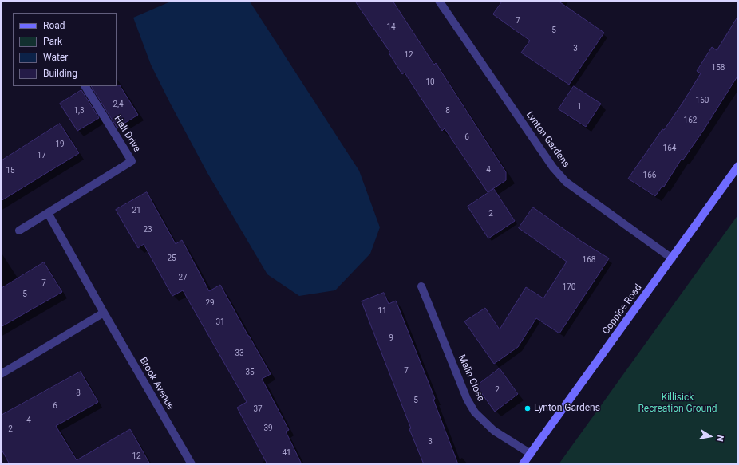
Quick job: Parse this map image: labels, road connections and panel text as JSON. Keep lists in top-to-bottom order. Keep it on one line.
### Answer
{"streets":{"street":["Hall Drive","Lynton Gardens","Coppice Road","Malin Close","Brook Avenue"]},"crossings":[["Hall Drive","Brook Avenue"],["Lynton Gardens","Coppice Road"],["Coppice Road","Malin Close"]],"parks":["Killisick Recreation Ground"],"places":["Lynton Gardens"],"house_numbers":["7","14","5","3","12","158","10","160","2,4","1","1,3","8","162","6","19","164","17","4","15","166","21","2","23","25","168","27","7","170","5","29","11","31","9","33","7","35","2","8","5","6","37","4","39","2","3","41","12"],"legend":["Road","Park","Water","Building"],"north":"right"}
